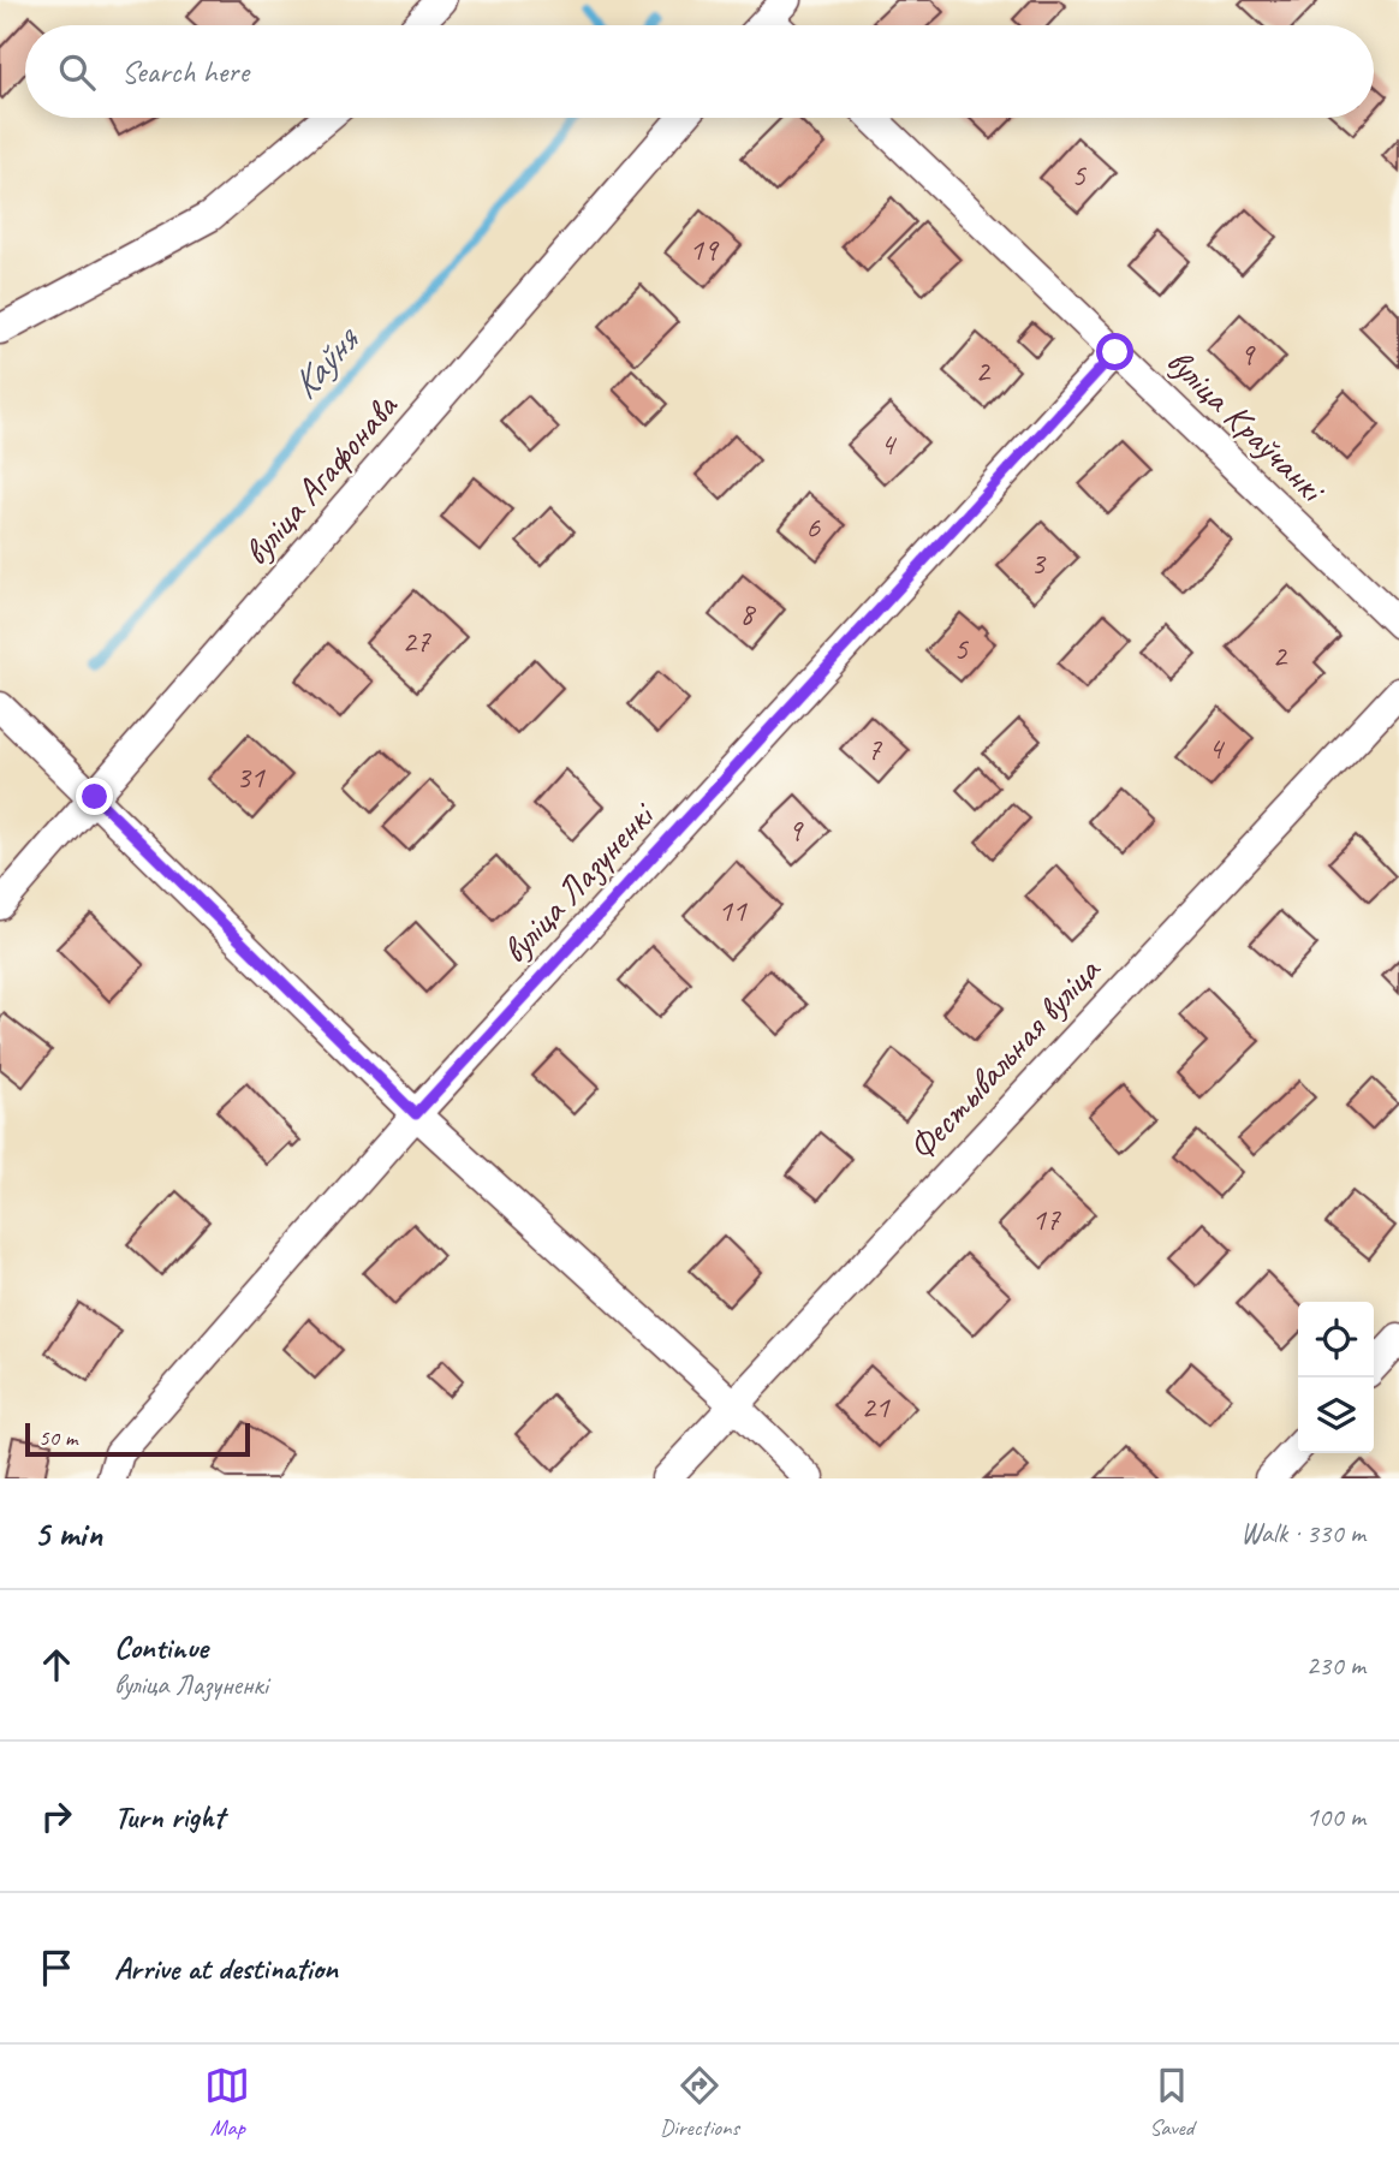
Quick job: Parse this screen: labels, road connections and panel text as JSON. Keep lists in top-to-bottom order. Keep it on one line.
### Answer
{"streets":{"street":["вуліца Краўчанкі","вуліца Агафонава","вуліца Лазуненкі","Фестывальная вуліца"]},"crossings":[["вуліца Краўчанкі","вуліца Лазуненкі"]],"water":["Каўня"],"house_numbers":["5","19","9","2","4","6","3","8","27","5","2","4","7","31","9","11","17","21"],"scale_bar":"50 m","page":{"search":"Search here","scale":"50 m","heading":["5 min","Walk · 330 m"],"list":[["Continue","вуліца Лазуненкі","230 m"],["Turn right","100 m"],"Arrive at destination"],"nav":["Map","Directions","Saved"]}}
